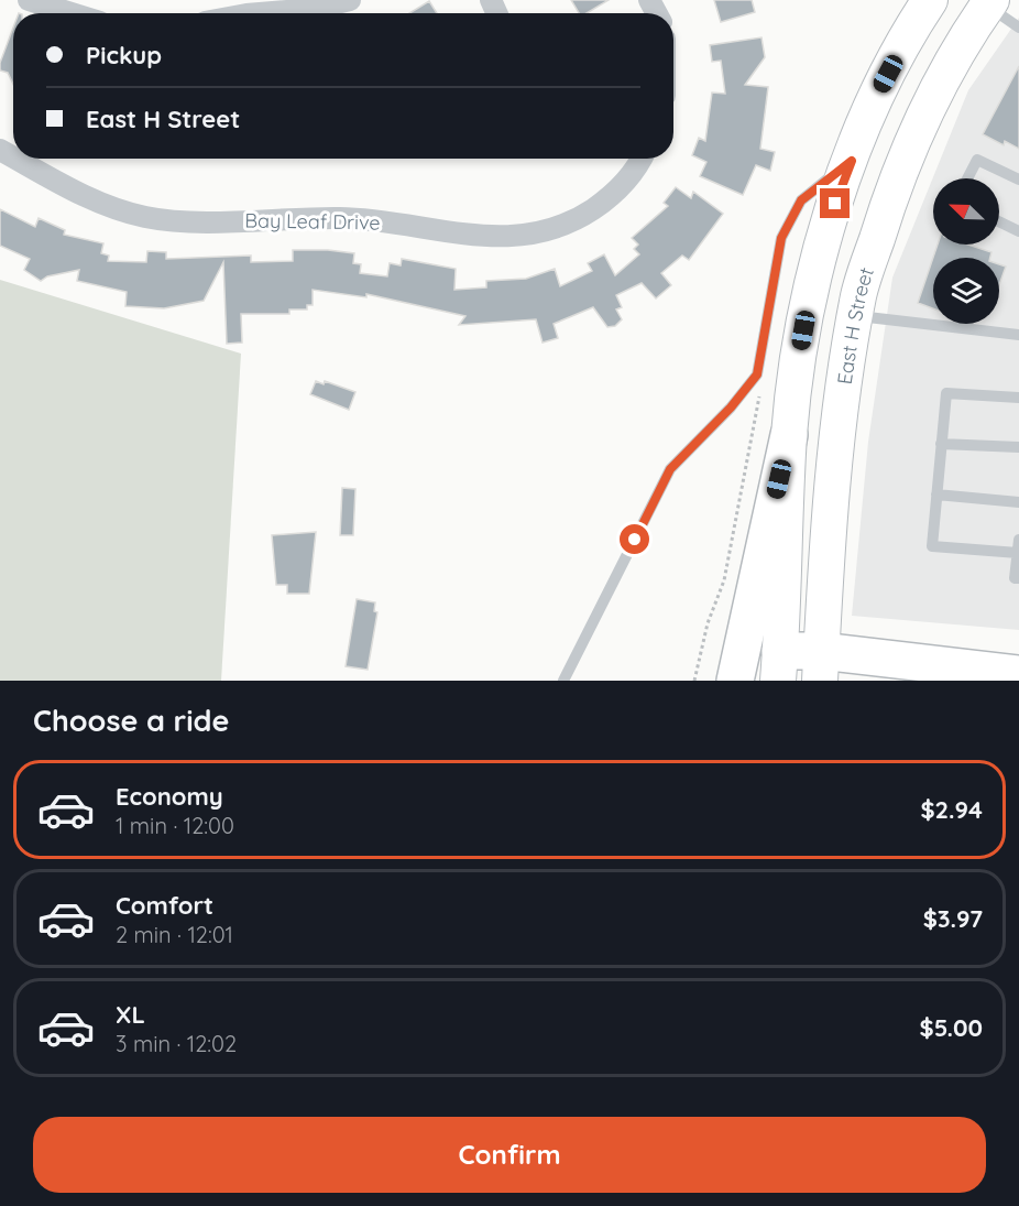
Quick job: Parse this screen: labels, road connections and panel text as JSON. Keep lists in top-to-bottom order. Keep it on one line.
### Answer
{"streets":{"main road":["East H Street"],"street":["Bay Leaf Drive"]},"north":"top left","page":{"banner":["Pickup","East H Street"],"heading":"Choose a ride","list":[{"name":"Economy","note":"1 min · 12:00","value":"$2.94"},{"name":"Comfort","note":"2 min · 12:01","value":"$3.97"},{"name":"XL","note":"3 min · 12:02","value":"$5.00"}],"buttons":"Confirm"}}
